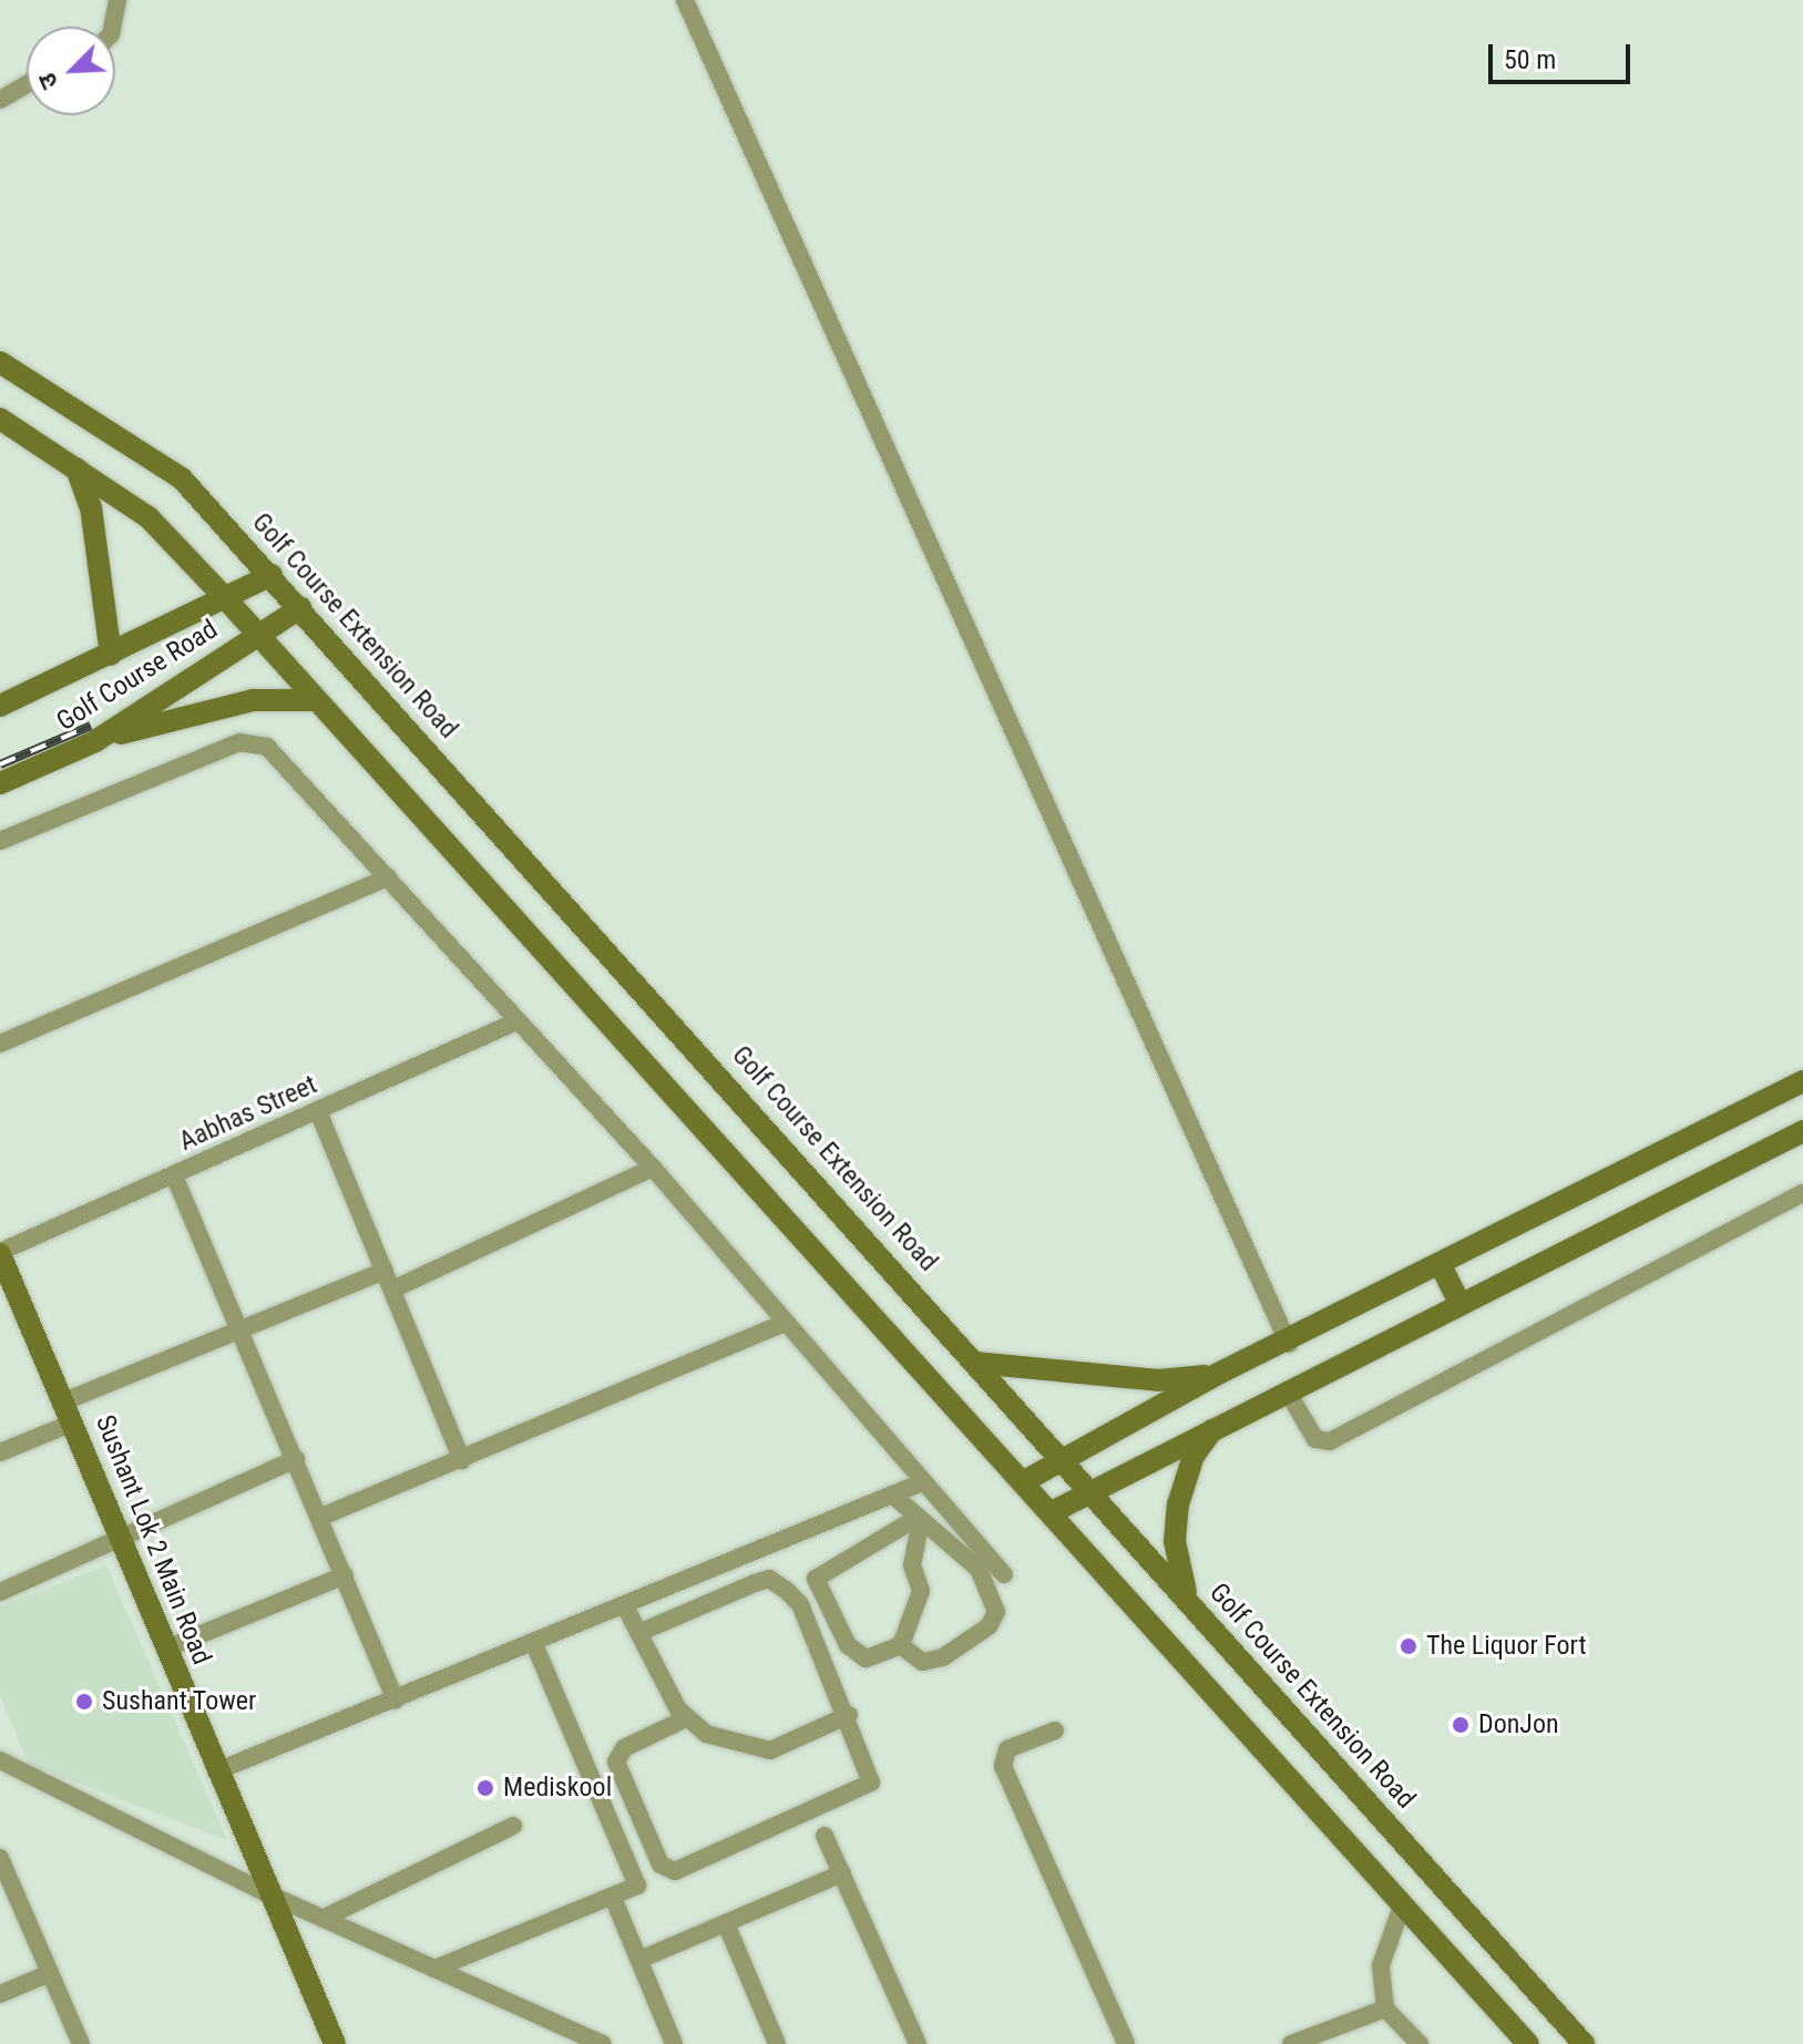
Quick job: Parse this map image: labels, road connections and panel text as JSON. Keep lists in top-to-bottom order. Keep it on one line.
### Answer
{"streets":{"main road":["Golf Course Extension Road","Golf Course Road","Sushant Lok 2 Main Road"],"street":["Aabhas Street"]},"crossings":[["Golf Course Extension Road","Golf Course Road"],["Aabhas Street","Sushant Lok 2 Main Road"]],"places":["The Liquor Fort","Sushant Tower","DonJon","Mediskool"],"scale_bar":"50 m","north":"bottom left"}
